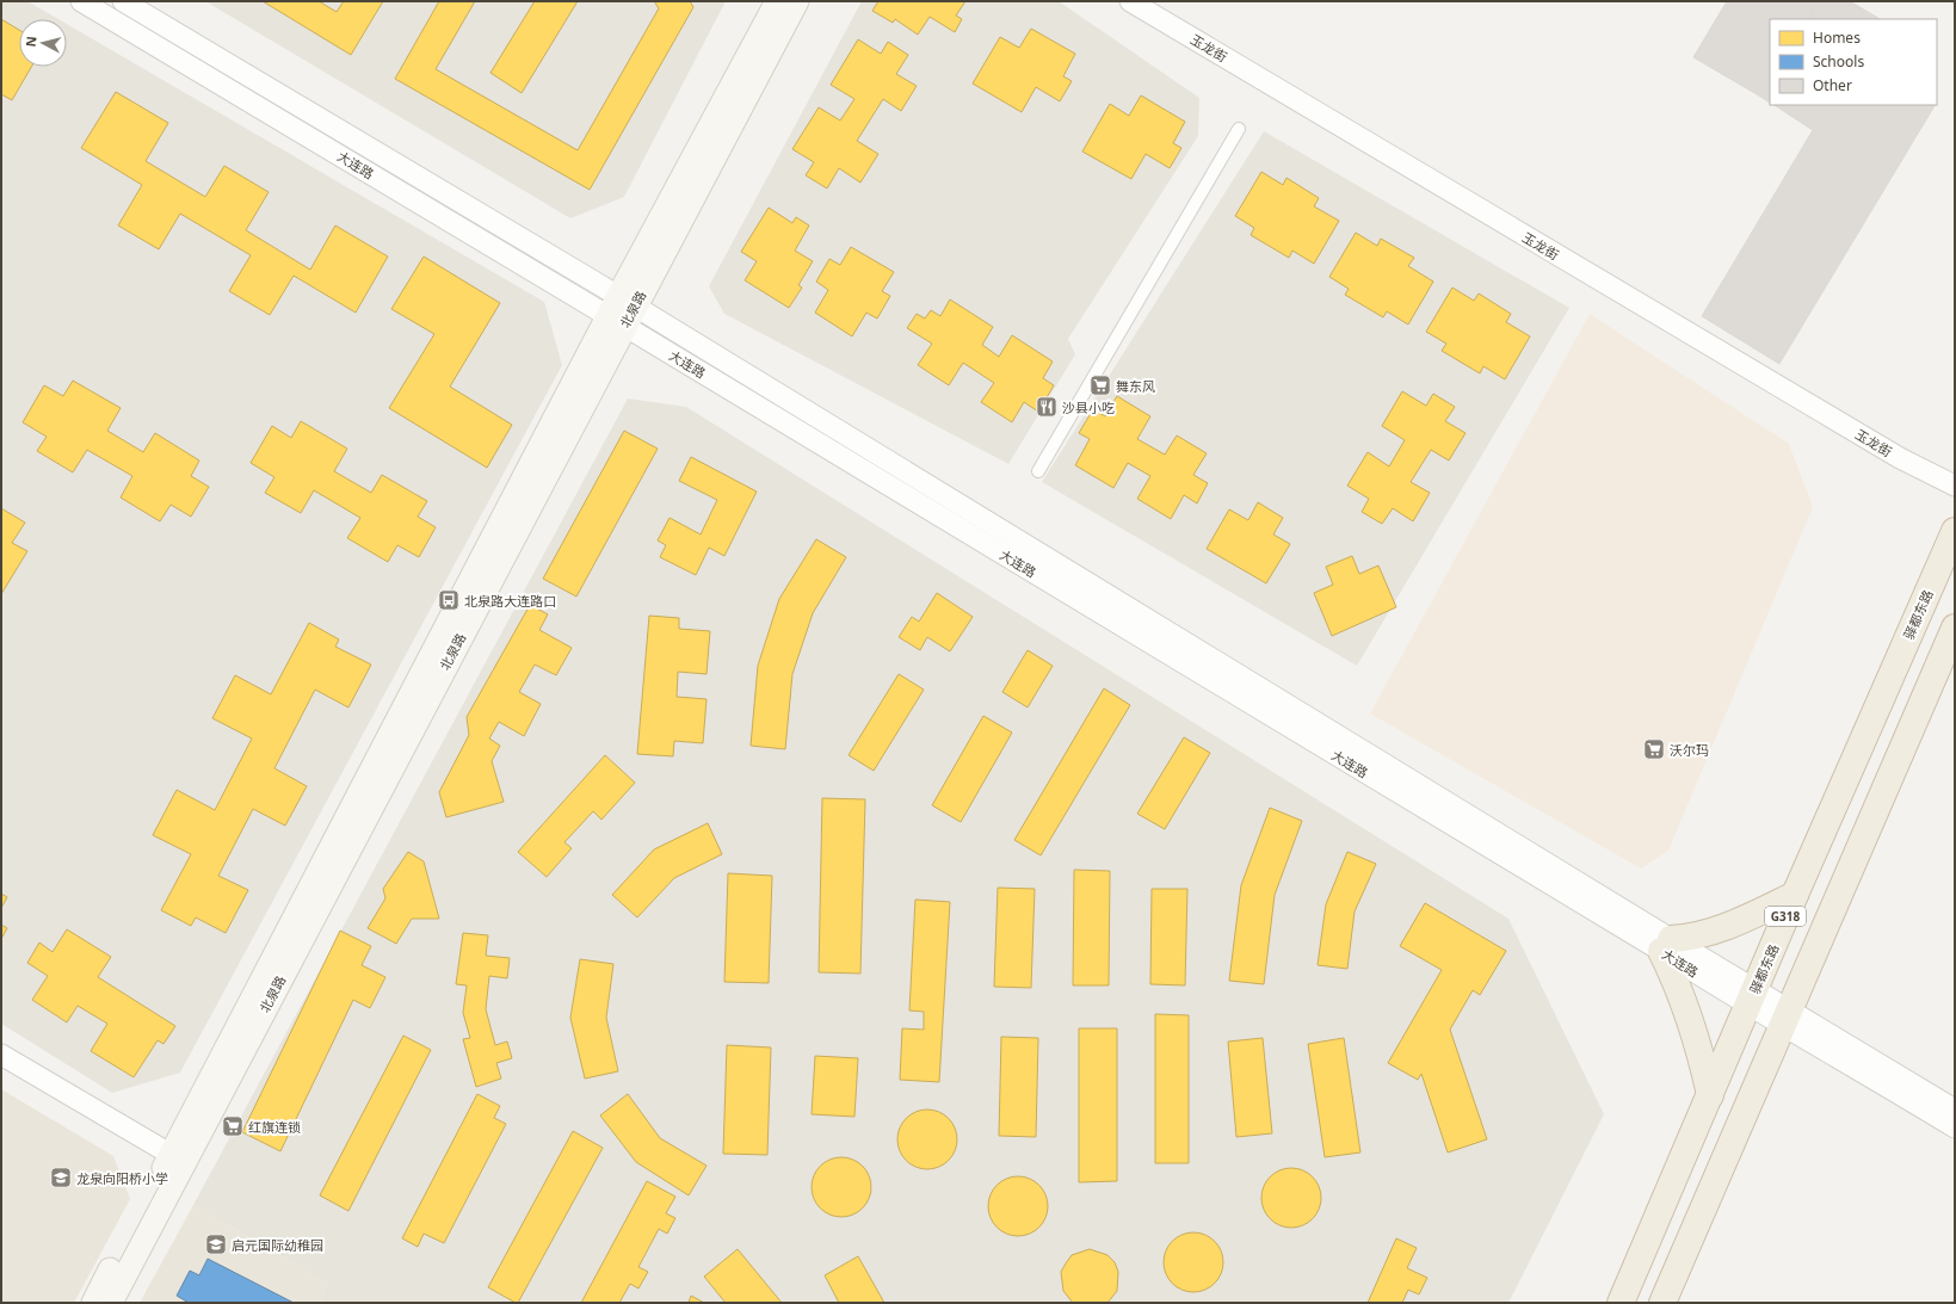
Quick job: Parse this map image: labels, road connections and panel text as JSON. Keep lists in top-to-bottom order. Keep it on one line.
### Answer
{"streets":{"highway":["驿都东路","G318"],"main road":["北泉路"],"street":["玉龙街","大连路"]},"crossings":[["大连路","北泉路"],["大连路","驿都东路"],["大连路","G318"]],"places":{"supermarket":["舞东风","沃尔玛","红旗连锁"],"restaurant":["沙县小吃"],"bus stop":["北泉路大连路口"],"school or university":["龙泉向阳桥小学","启元国际幼稚园"]},"legend":["Homes","Schools","Other"],"north":"left"}
